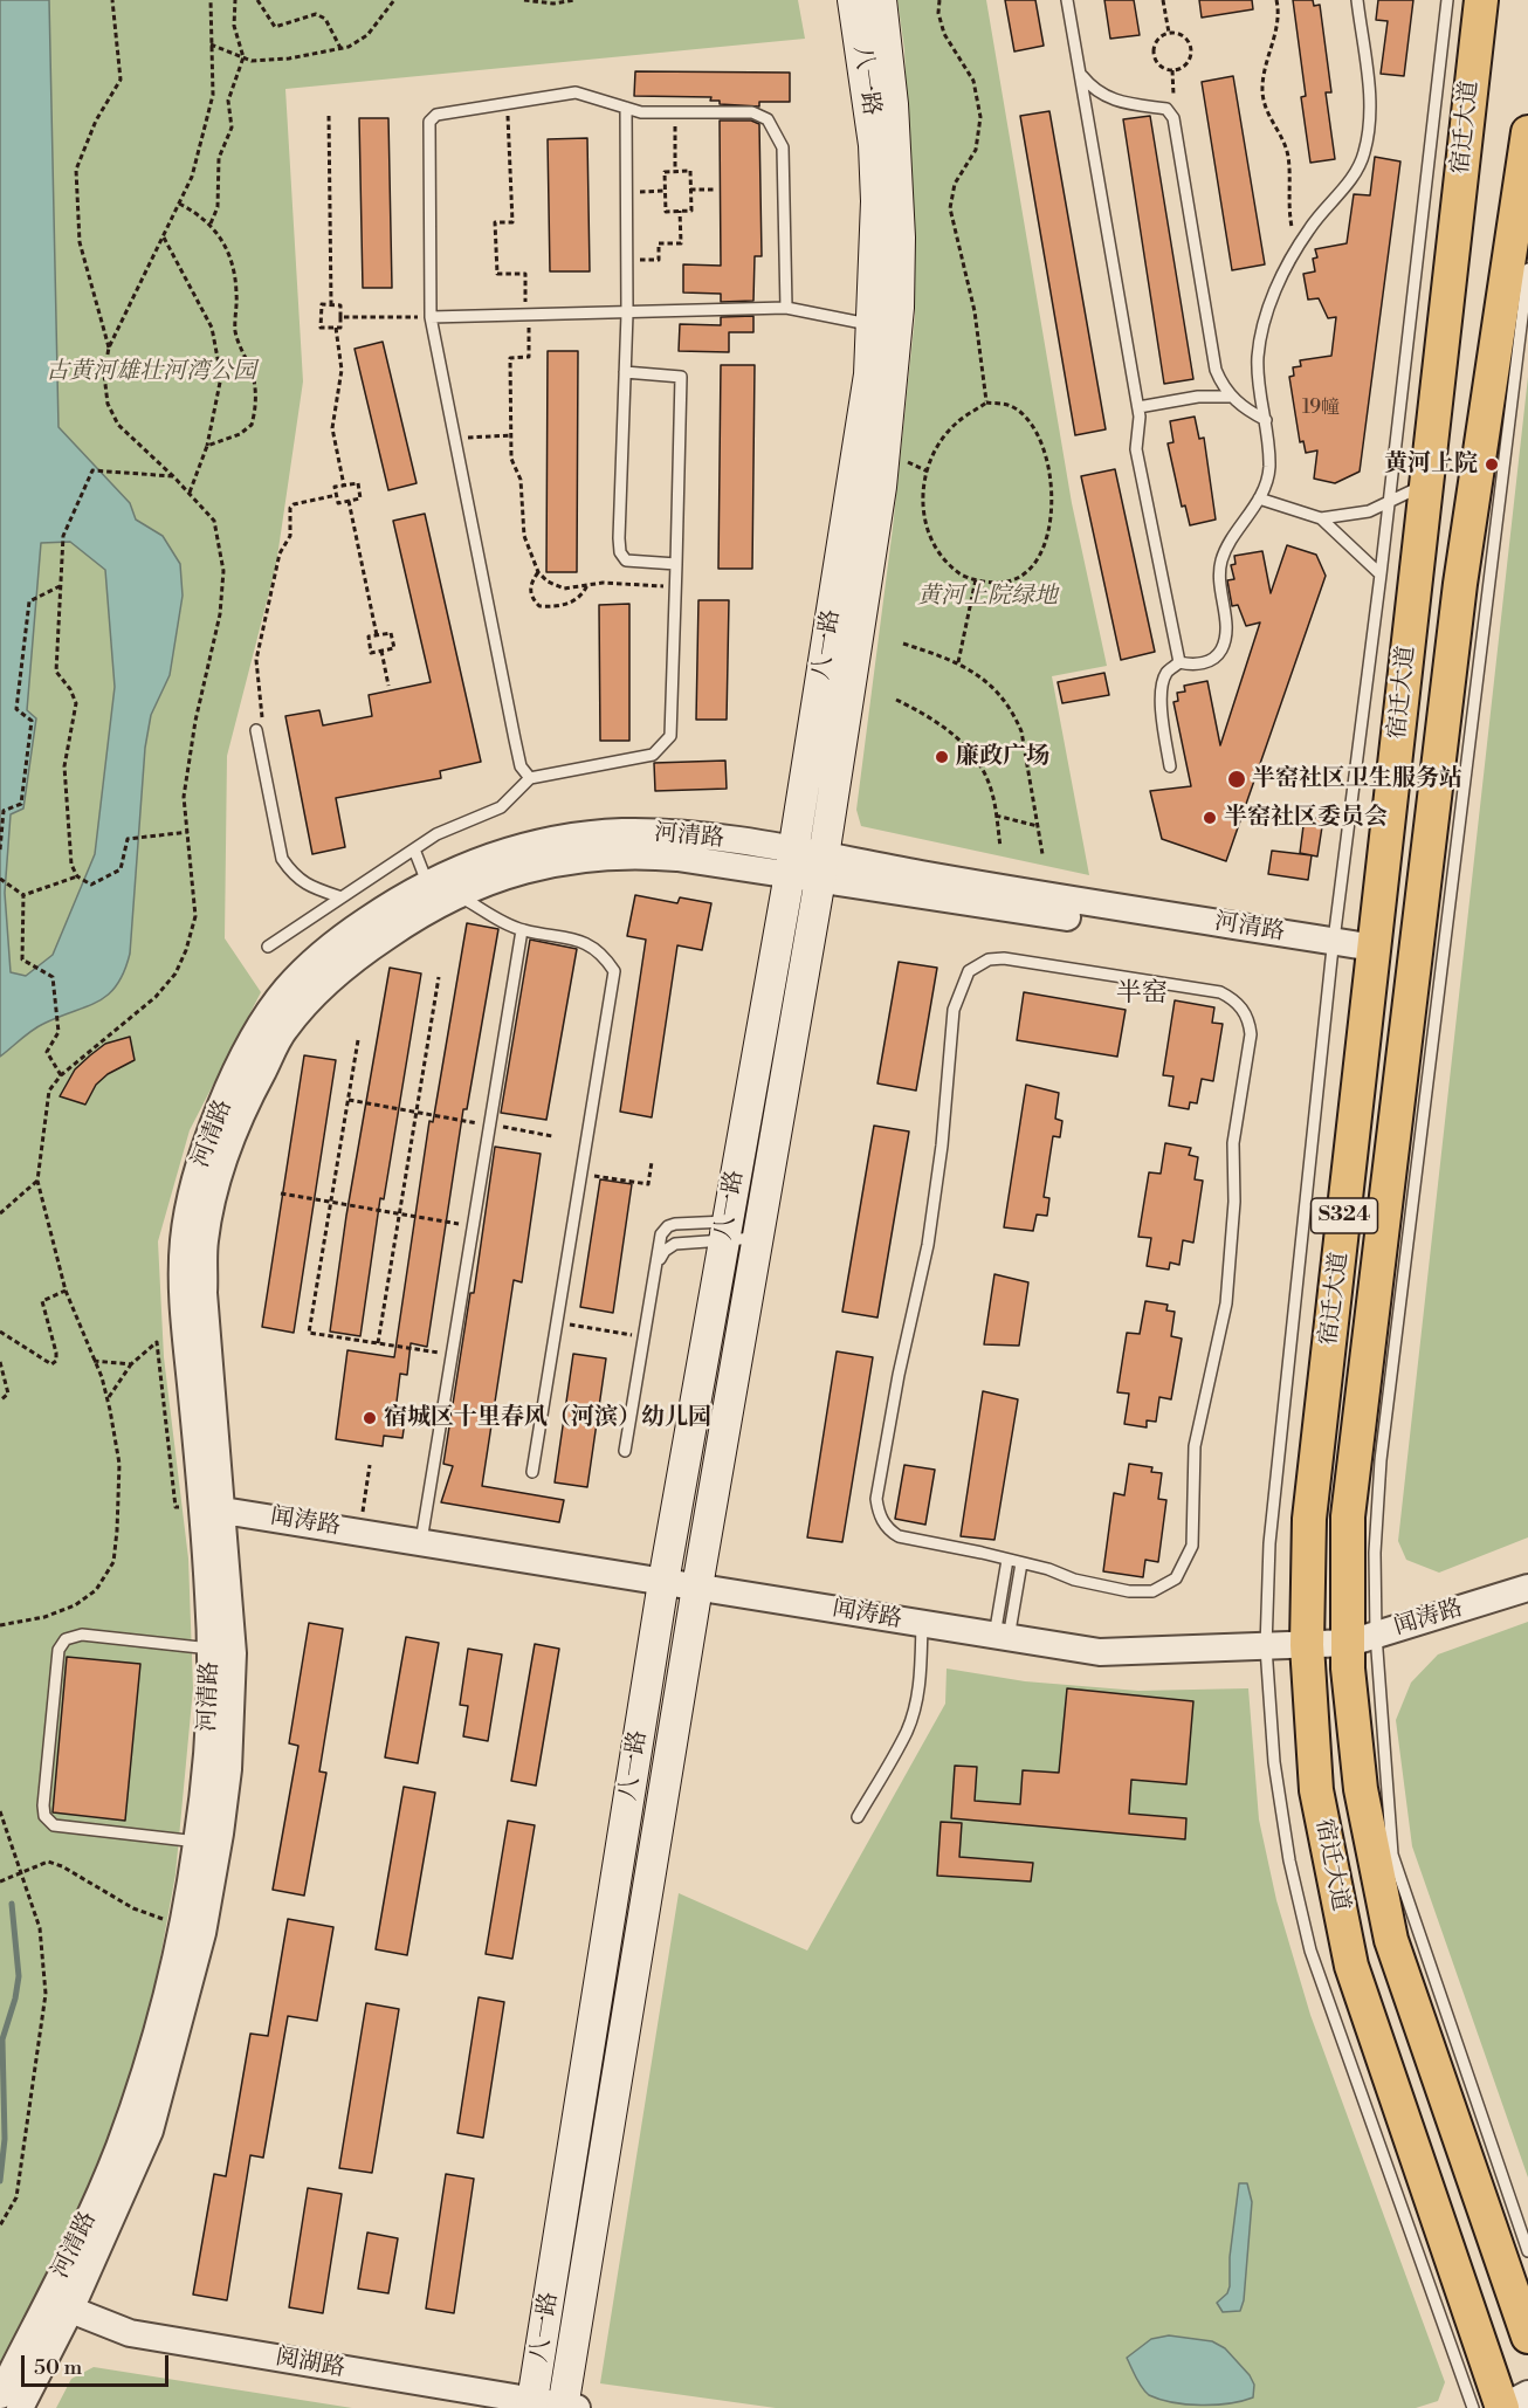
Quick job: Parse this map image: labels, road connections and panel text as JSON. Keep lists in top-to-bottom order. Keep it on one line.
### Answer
{"streets":{"main road":["八一路","宿迁大道","S324"],"street":["河清路","闻涛路","阅湖路"]},"crossings":[["八一路","河清路"],["八一路","闻涛路"],["八一路","阅湖路"],["宿迁大道","河清路"],["宿迁大道","闻涛路"],["河清路","闻涛路"],["河清路","阅湖路"]],"districts":["半窑"],"parks":["古黄河雄壮河湾公园","黄河上院绿地"],"places":["黄河上院","廉政广场","半窑社区卫生服务站","半窑社区委员会","宿城区十里春风（河滨）幼儿园"],"house_numbers":["19幢"],"scale_bar":"50 m"}
